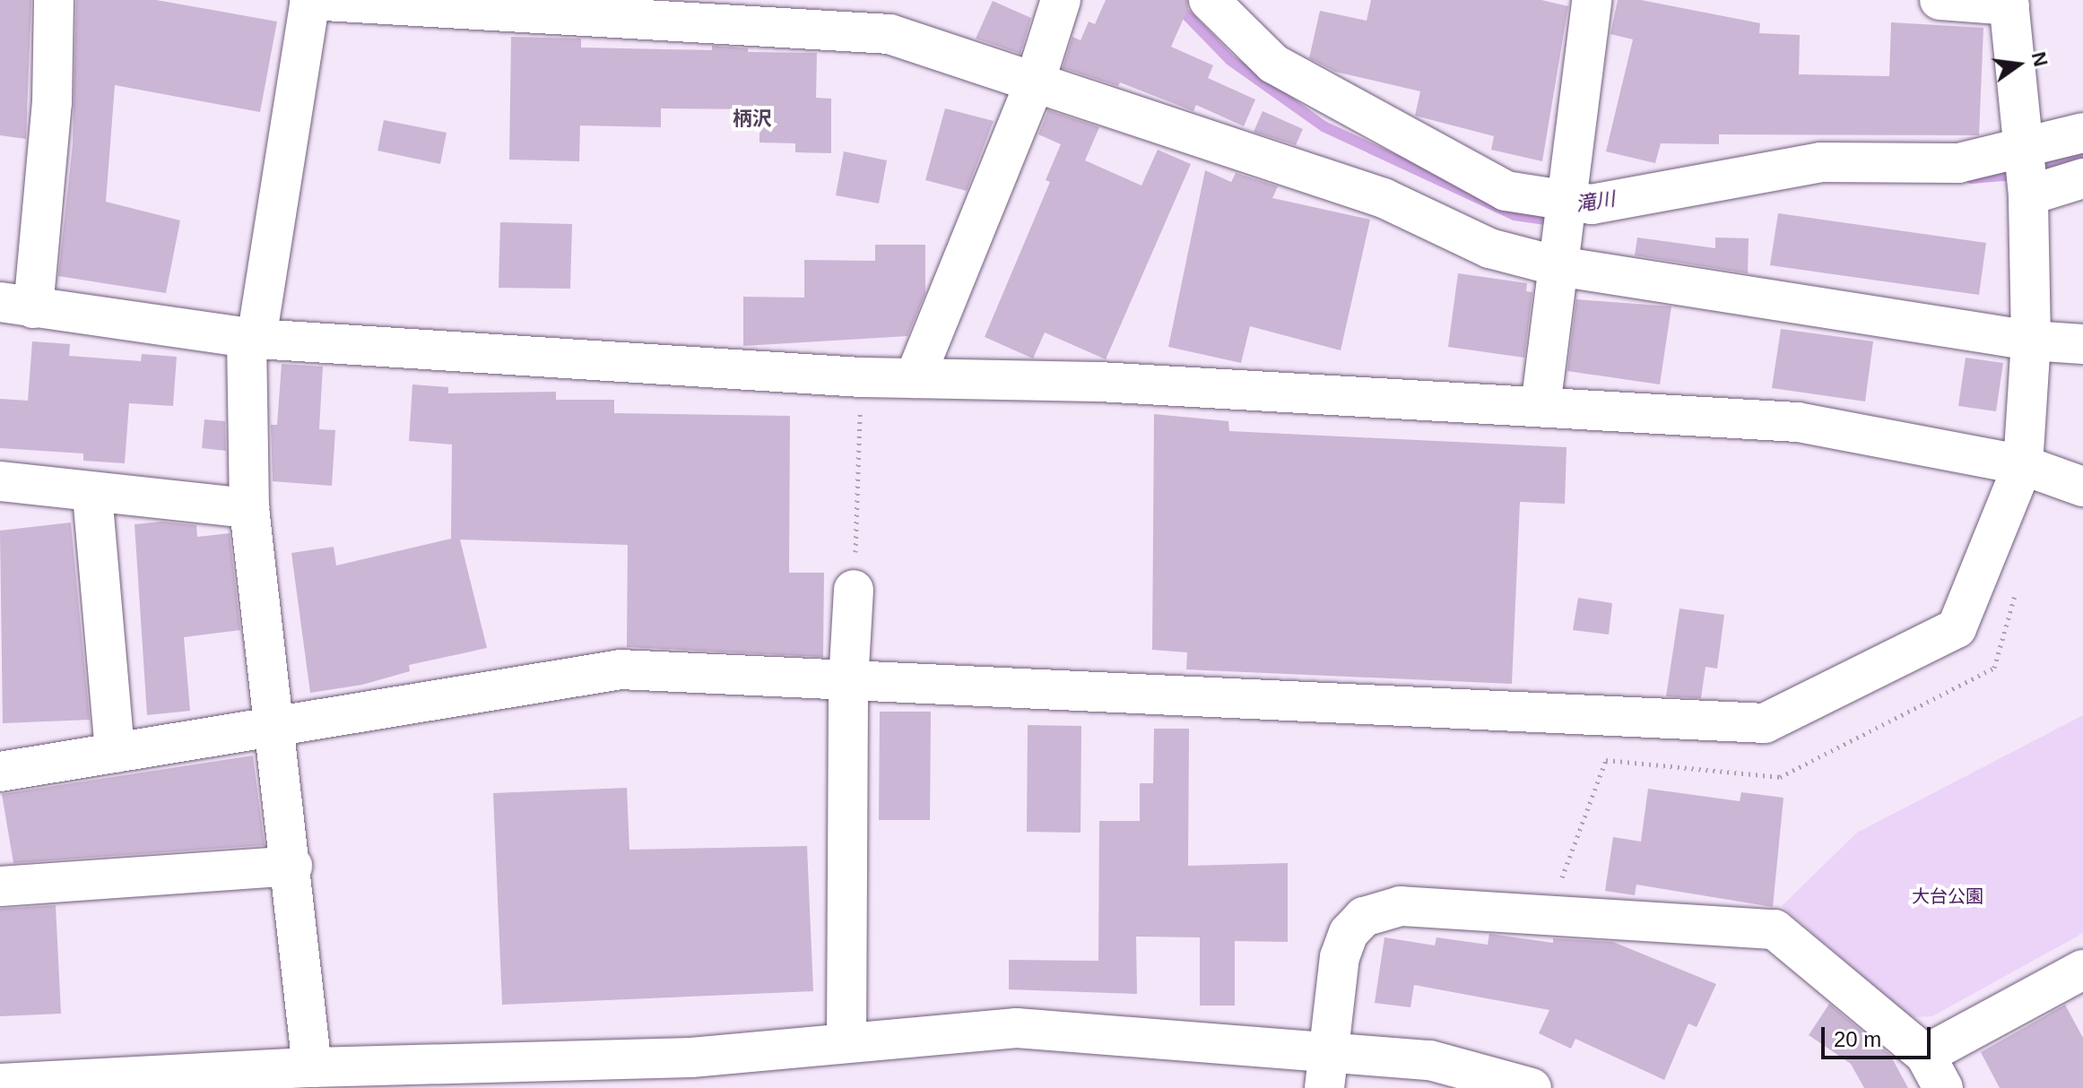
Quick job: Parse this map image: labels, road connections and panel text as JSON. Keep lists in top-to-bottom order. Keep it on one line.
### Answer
{"districts":["柄沢"],"water":["滝川"],"parks":["大台公園"],"scale_bar":"20 m","north":"right"}
